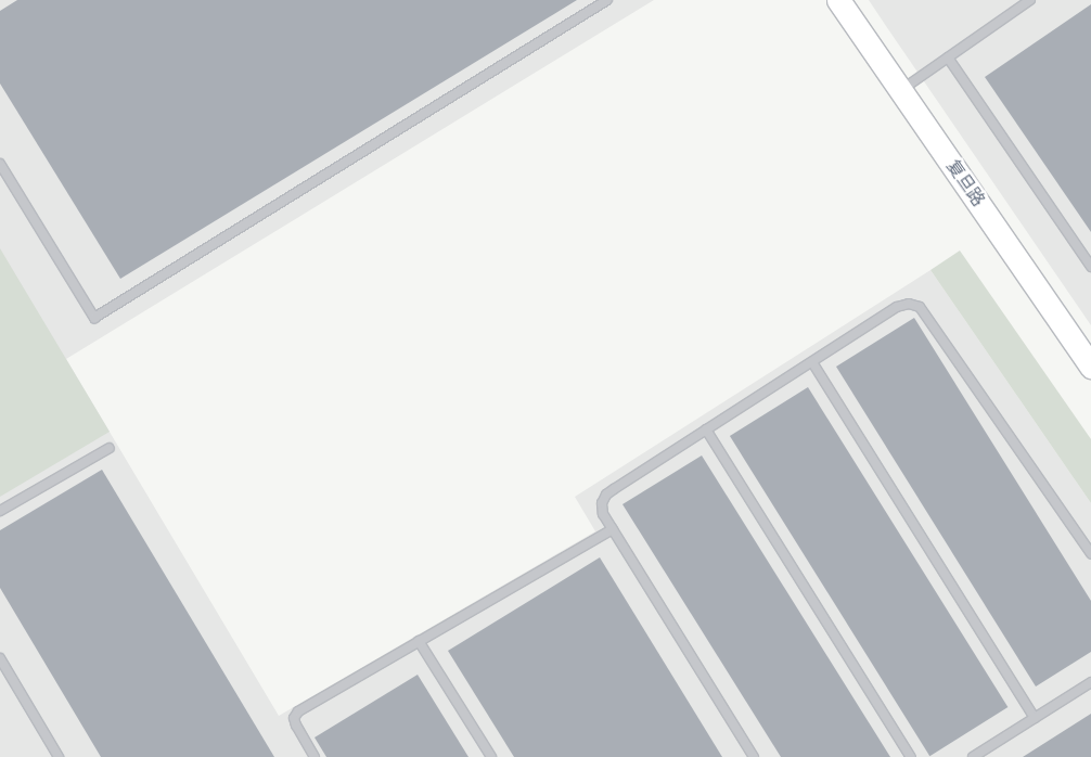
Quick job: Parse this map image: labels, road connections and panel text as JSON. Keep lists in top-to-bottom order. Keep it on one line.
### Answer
{"streets":{"street":["复旦路"]}}
